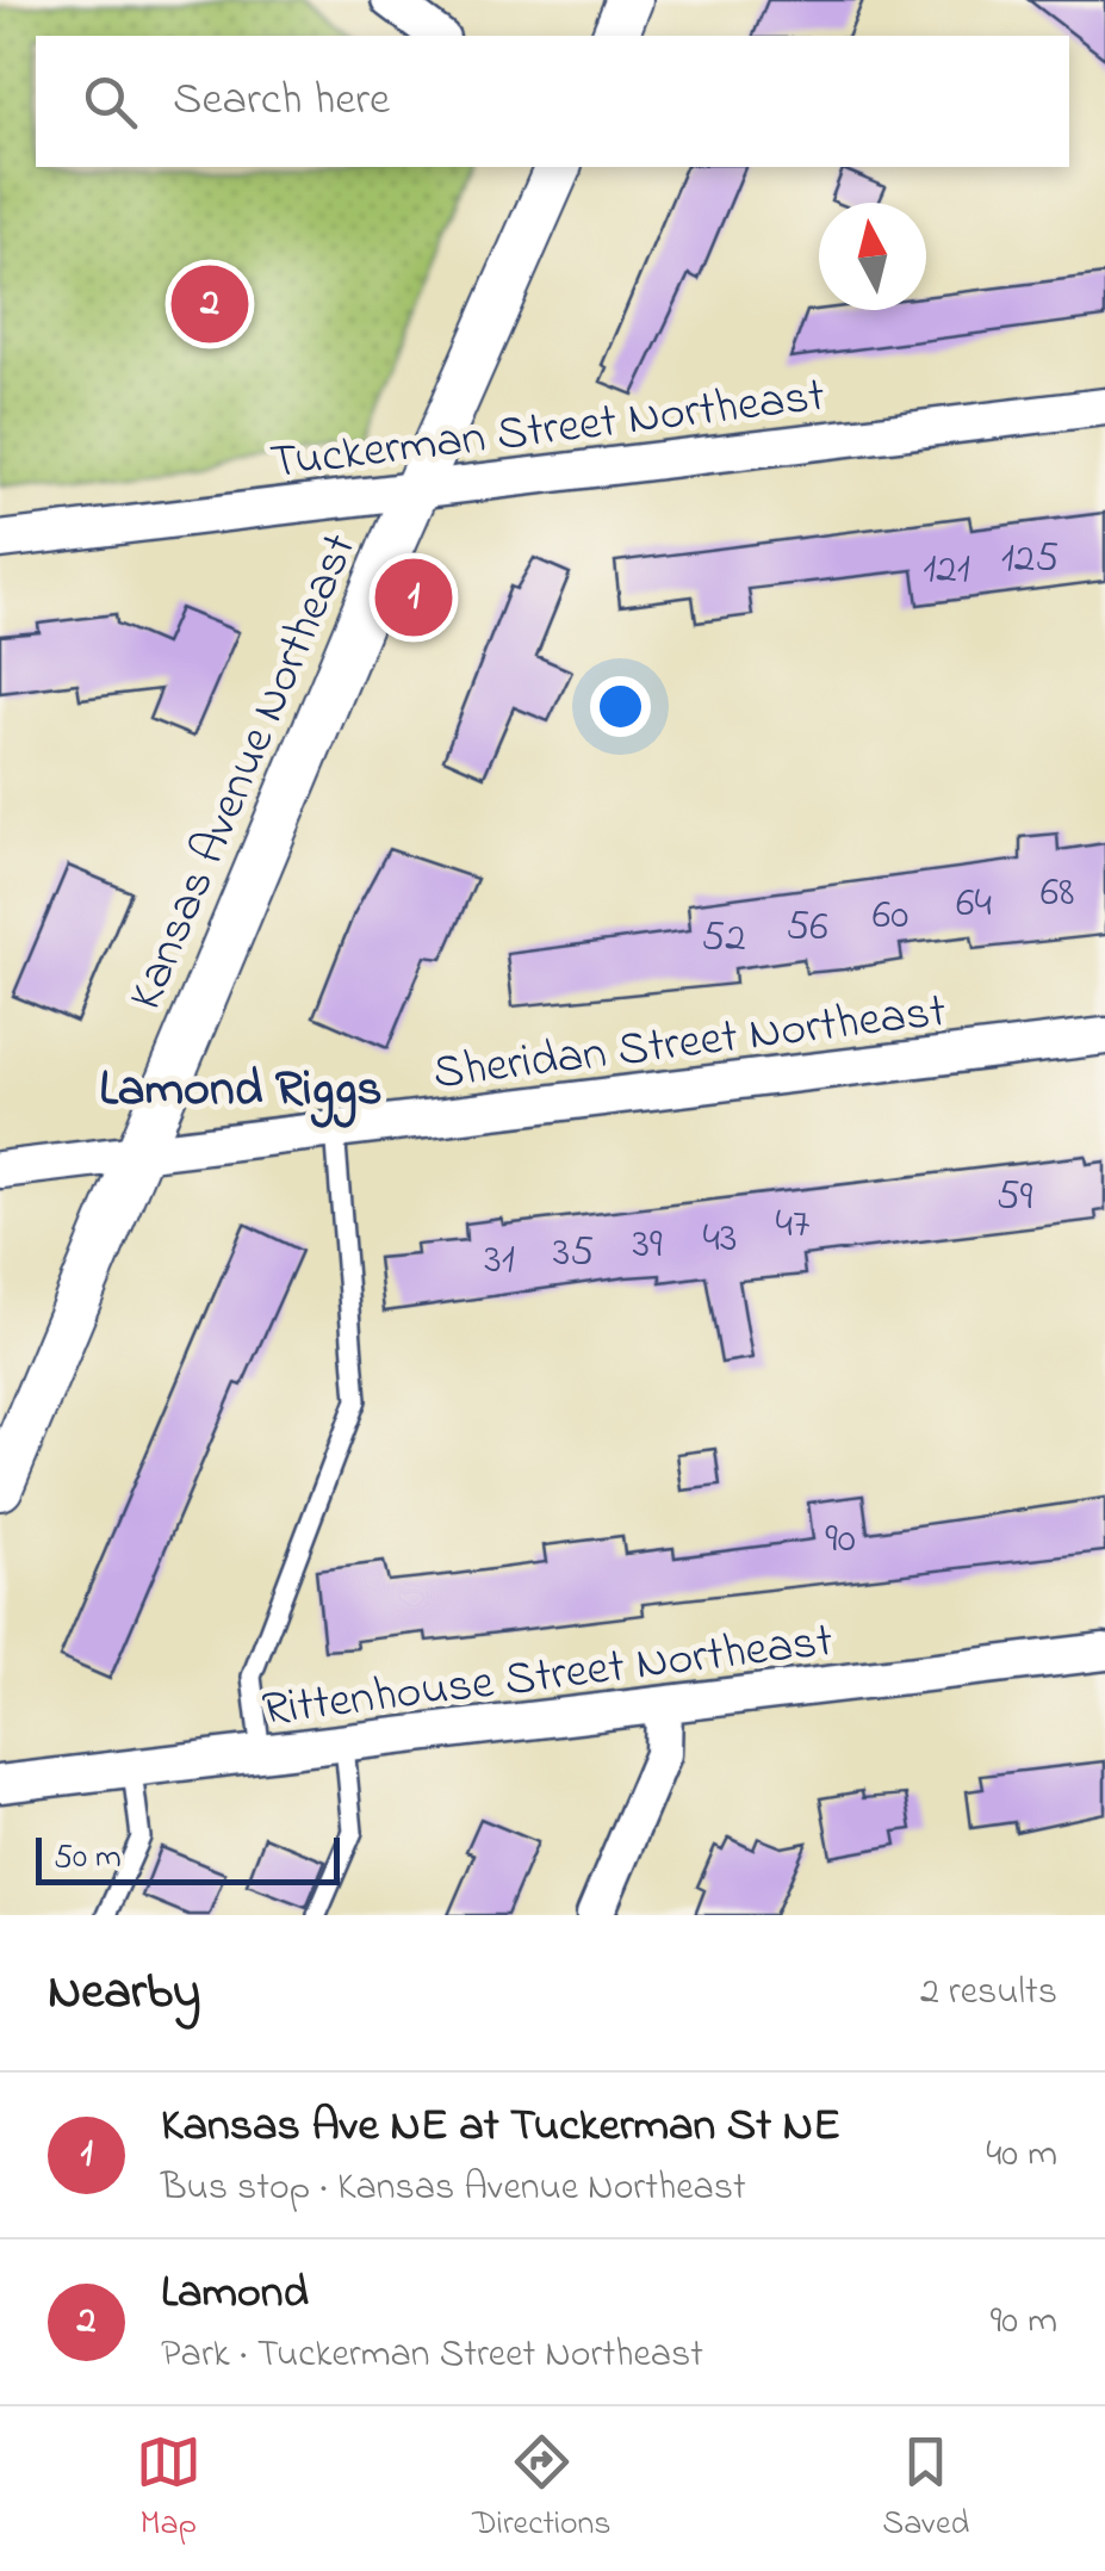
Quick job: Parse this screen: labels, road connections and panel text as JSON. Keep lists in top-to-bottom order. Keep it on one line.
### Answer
{"streets":{"street":["Tuckerman Street Northeast","Kansas Avenue Northeast","Sheridan Street Northeast","Rittenhouse Street Northeast"]},"crossings":[["Tuckerman Street Northeast","Kansas Avenue Northeast"],["Kansas Avenue Northeast","Sheridan Street Northeast"]],"districts":["Lamond Riggs"],"house_numbers":["125","121","68","64","60","56","52","59","47","43","39","35","31","90"],"scale_bar":"50 m","north":"top","page":{"search":"Search here","pins":["2","1"],"scale":"50 m","heading":["Nearby","2 results"],"list":[{"mark":"1","name":"Kansas Ave NE at Tuckerman St NE","note":"Bus stop · Kansas Avenue Northeast","value":"40 m"},{"mark":"2","name":"Lamond","note":"Park · Tuckerman Street Northeast","value":"90 m"}],"nav":["Map","Directions","Saved"]}}
